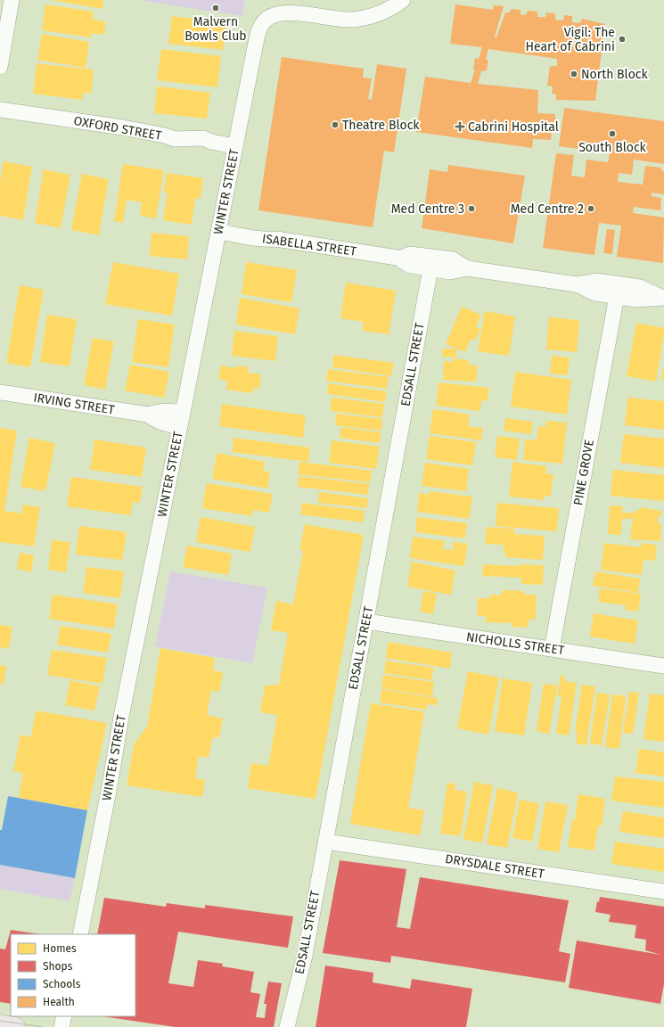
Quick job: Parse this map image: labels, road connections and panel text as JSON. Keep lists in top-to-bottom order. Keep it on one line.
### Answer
{"streets":{"street":["OXFORD STREET","WINTER STREET","ISABELLA STREET","EDSALL STREET","IRVING STREET","PINE GROVE","NICHOLLS STREET","DRYSDALE STREET"]},"crossings":[["OXFORD STREET","WINTER STREET"],["WINTER STREET","ISABELLA STREET"],["WINTER STREET","IRVING STREET"],["ISABELLA STREET","EDSALL STREET"],["ISABELLA STREET","PINE GROVE"],["EDSALL STREET","NICHOLLS STREET"],["EDSALL STREET","DRYSDALE STREET"],["PINE GROVE","NICHOLLS STREET"]],"places":{"other":["Malvern Bowls Club","Vigil: The Heart of Cabrini","North Block","Theatre Block","South Block","Med Centre 3","Med Centre 2"],"health":["Cabrini Hospital"]},"legend":["Homes","Shops","Schools","Health"]}
